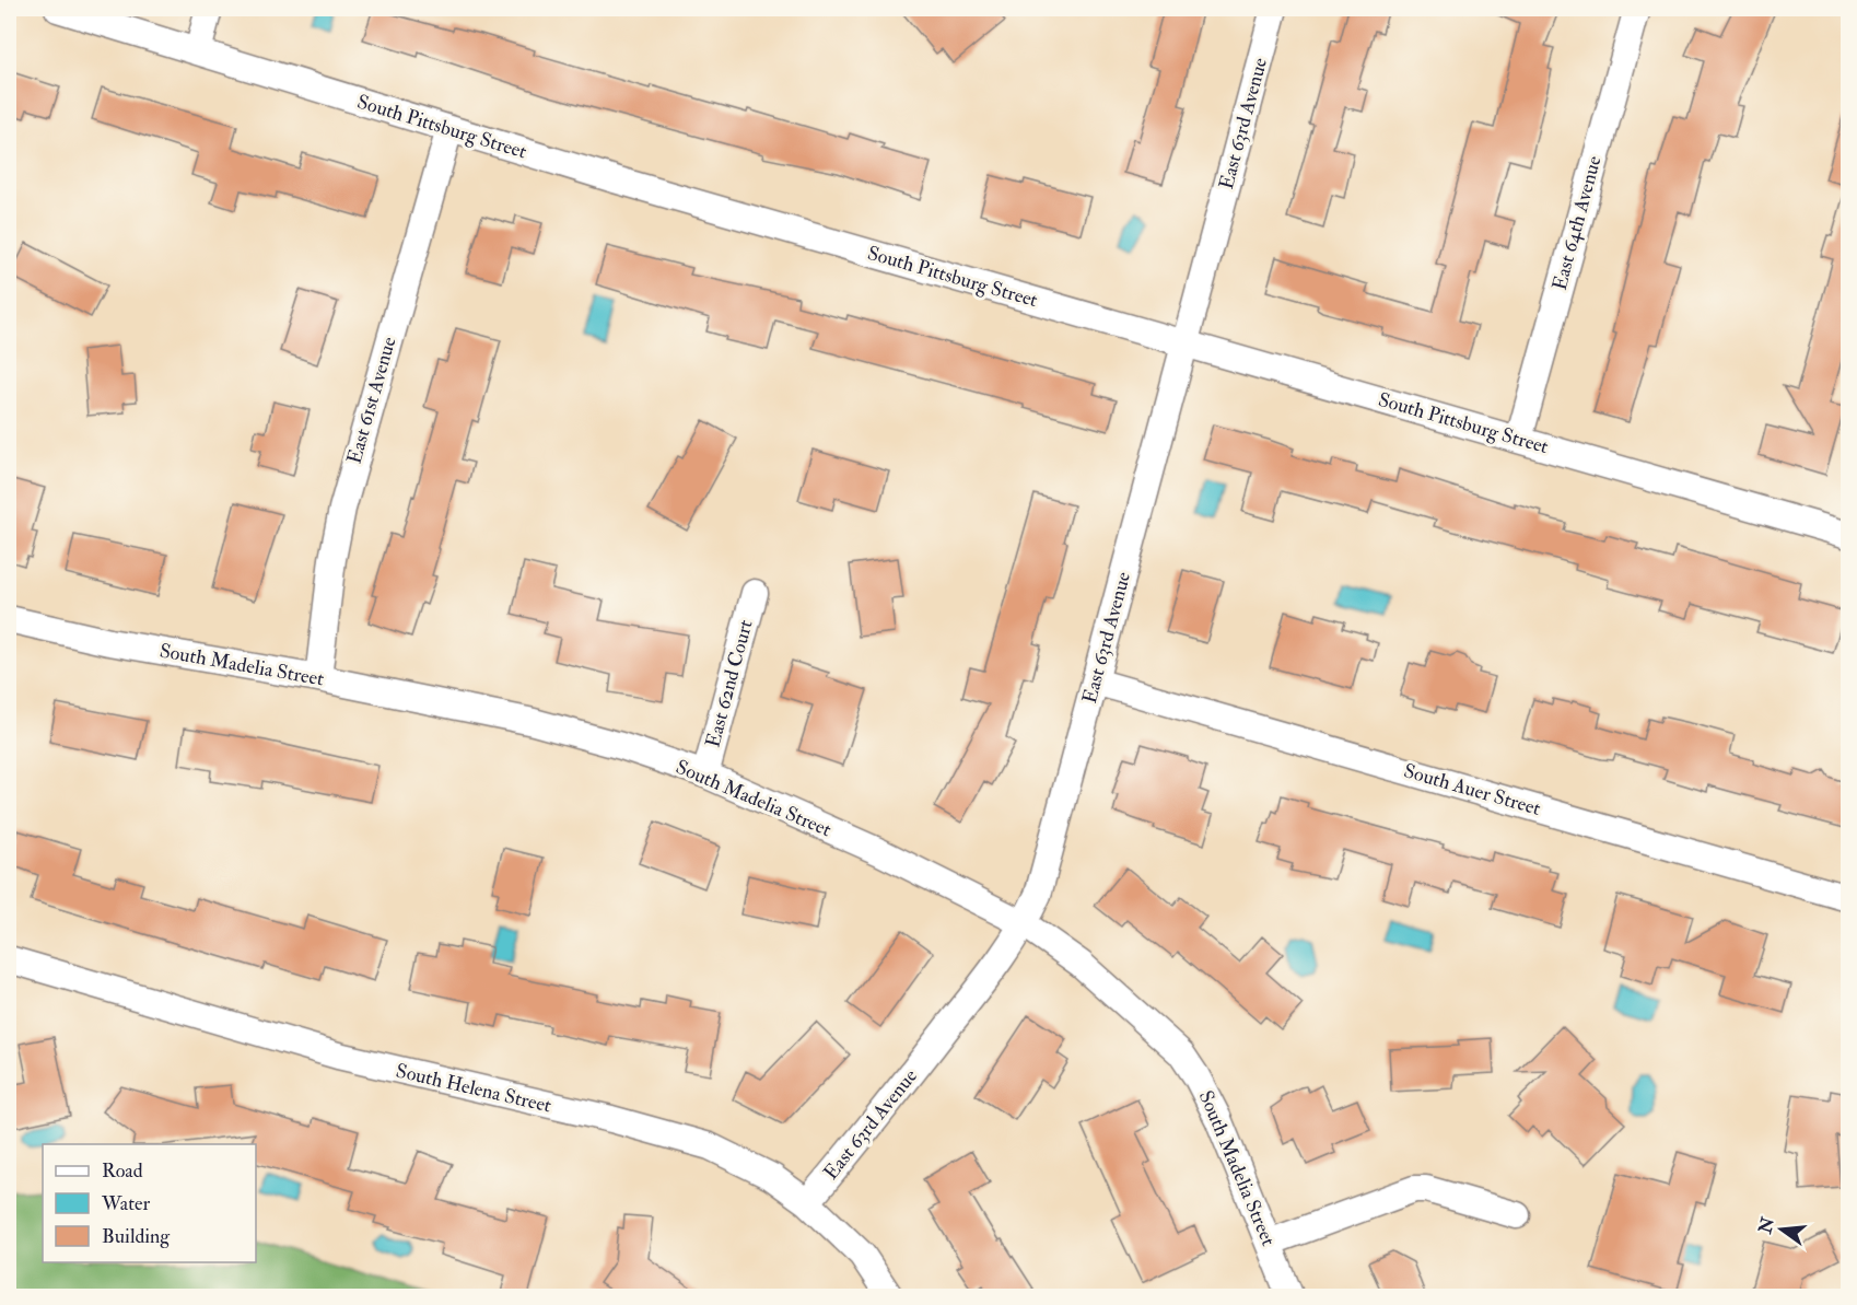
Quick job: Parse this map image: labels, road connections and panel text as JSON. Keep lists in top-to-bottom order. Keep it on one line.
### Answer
{"streets":{"street":["East 63rd Avenue","South Pittsburg Street","East 64th Avenue","East 61st Avenue","South Madelia Street","East 62nd Court","South Auer Street","South Helena Street"]},"crossings":[["East 63rd Avenue","South Pittsburg Street"],["East 63rd Avenue","South Madelia Street"],["East 63rd Avenue","South Auer Street"],["East 63rd Avenue","South Helena Street"],["South Pittsburg Street","East 64th Avenue"],["South Pittsburg Street","East 61st Avenue"],["East 61st Avenue","South Madelia Street"],["South Madelia Street","East 62nd Court"]],"legend":["Road","Water","Building"],"north":"left"}
